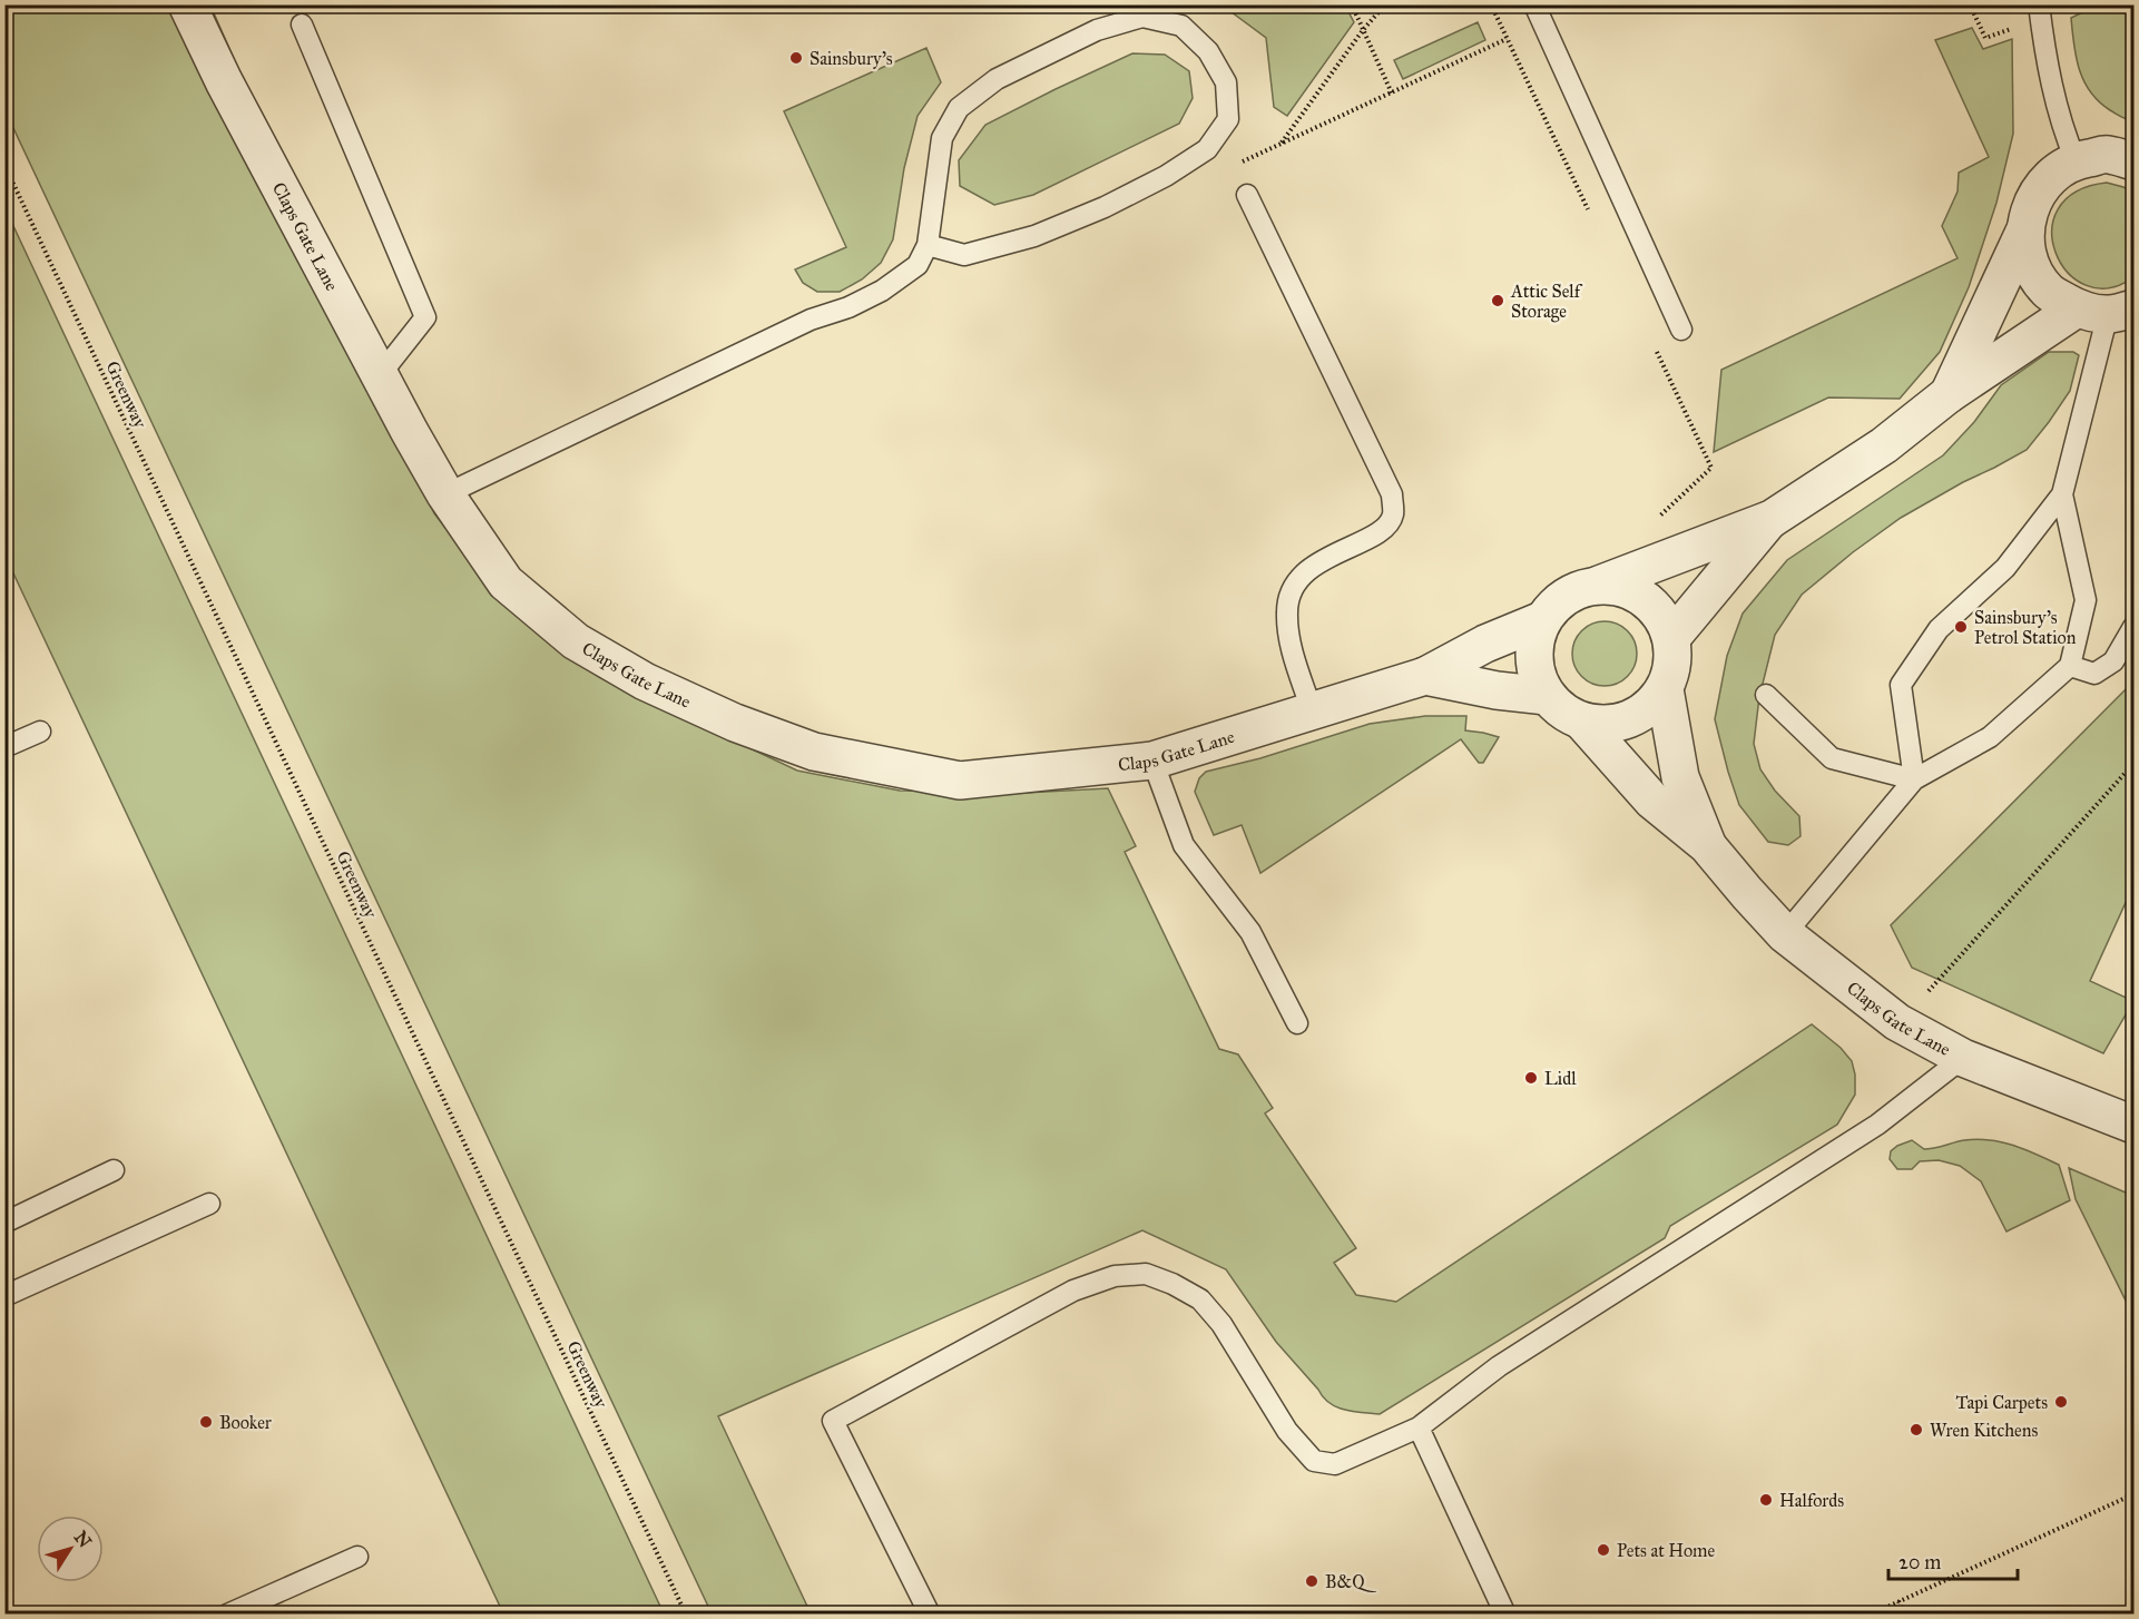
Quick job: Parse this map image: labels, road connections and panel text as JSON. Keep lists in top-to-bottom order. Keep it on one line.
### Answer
{"streets":{"street":["Claps Gate Lane"],"path":["Greenway"]},"places":["Sainsbury's","Attic Self Storage","Sainsbury's Petrol Station","Lidl","Tapi Carpets","Booker","Wren Kitchens","Halfords","Pets at Home","B&Q"],"scale_bar":"20 m","north":"top right"}
